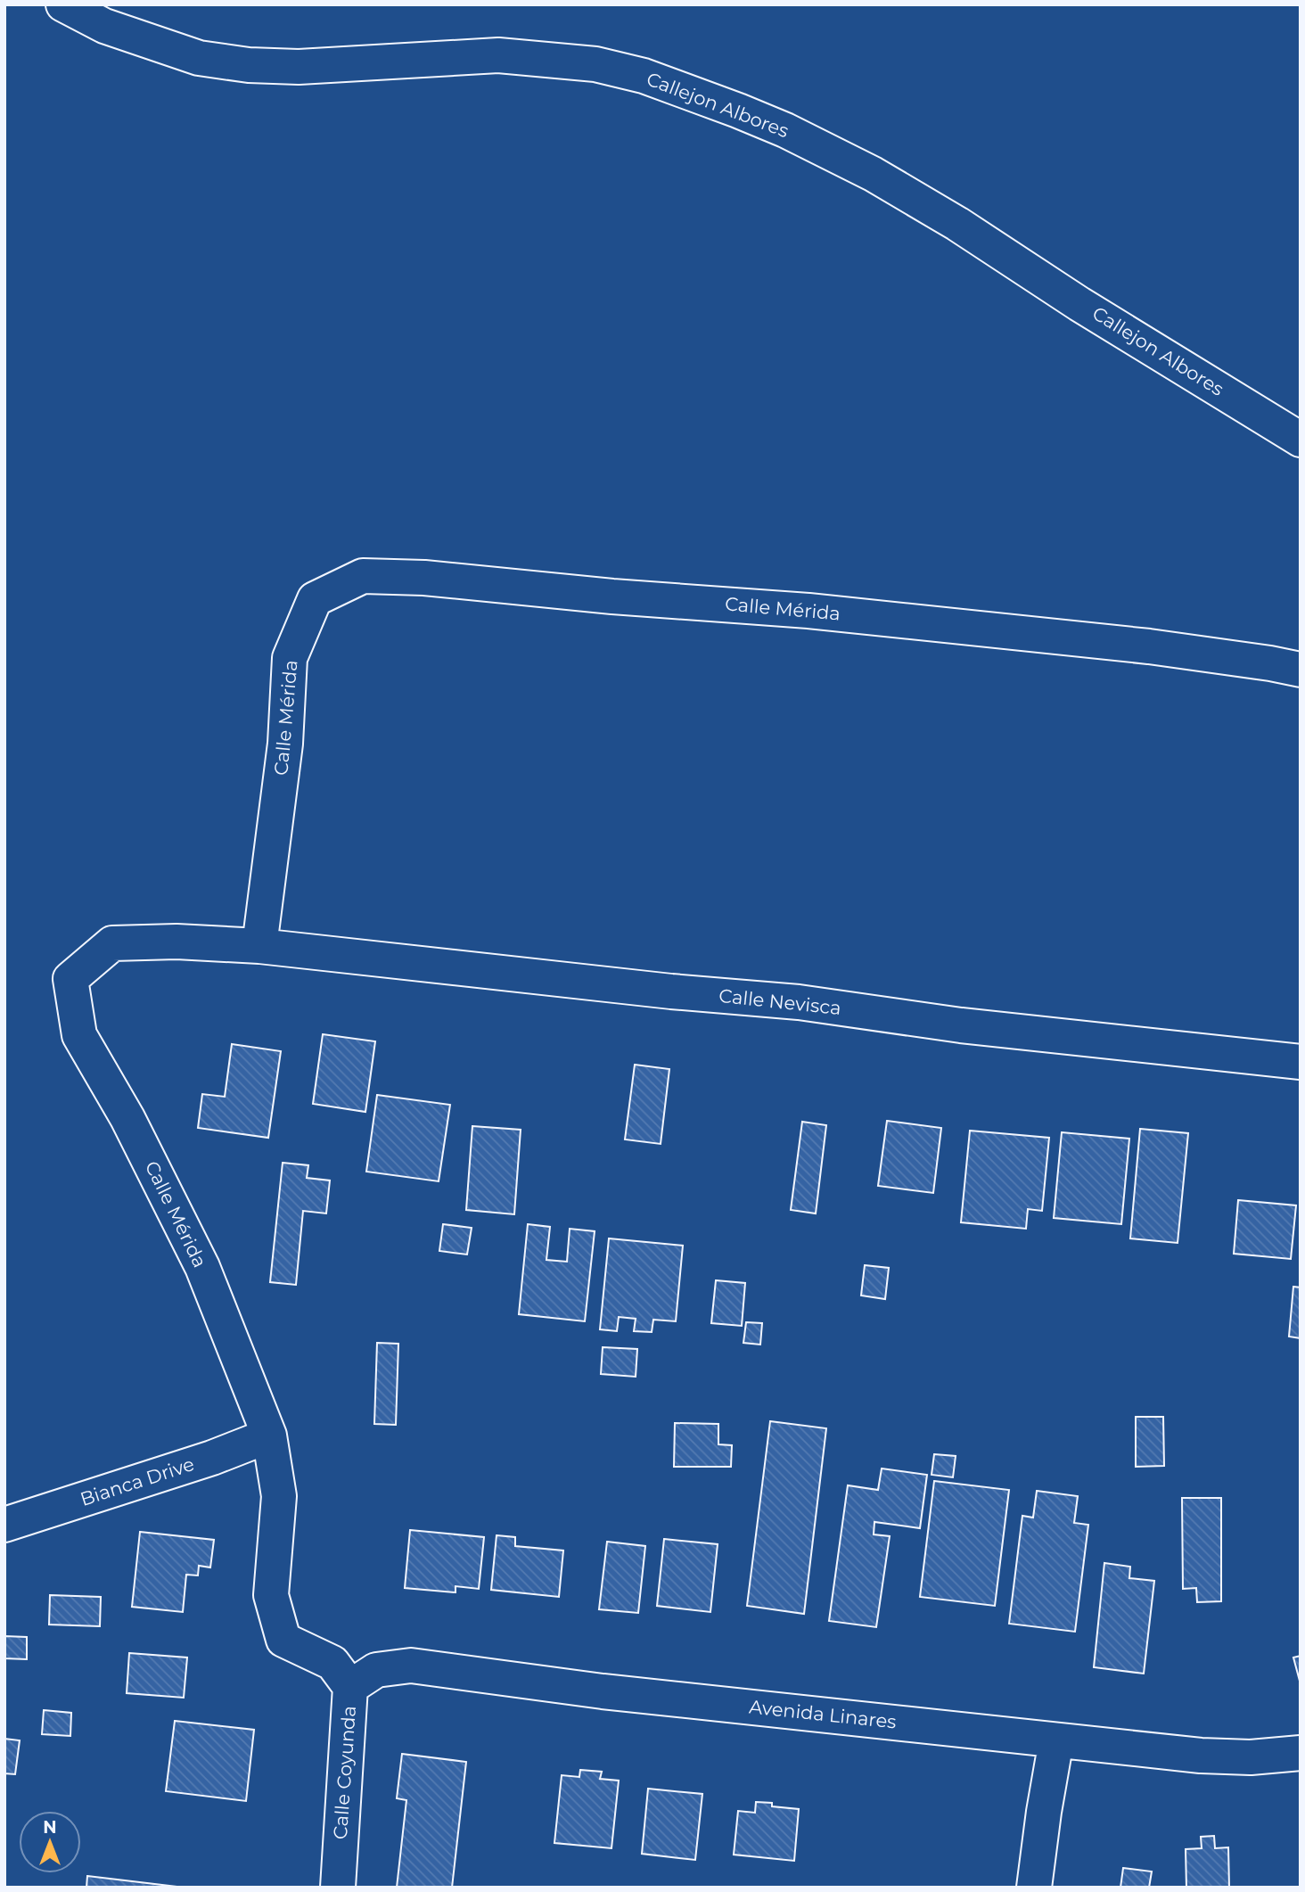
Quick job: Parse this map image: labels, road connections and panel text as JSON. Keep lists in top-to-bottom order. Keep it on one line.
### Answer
{"streets":{"street":["Callejon Albores","Calle Mérida","Calle Nevisca","Bianca Drive","Avenida Linares","Calle Coyunda"]},"crossings":[["Calle Mérida","Calle Nevisca"],["Calle Mérida","Bianca Drive"],["Calle Mérida","Calle Coyunda"],["Bianca Drive","Calle Coyunda"],["Avenida Linares","Calle Coyunda"]],"north":"top"}
